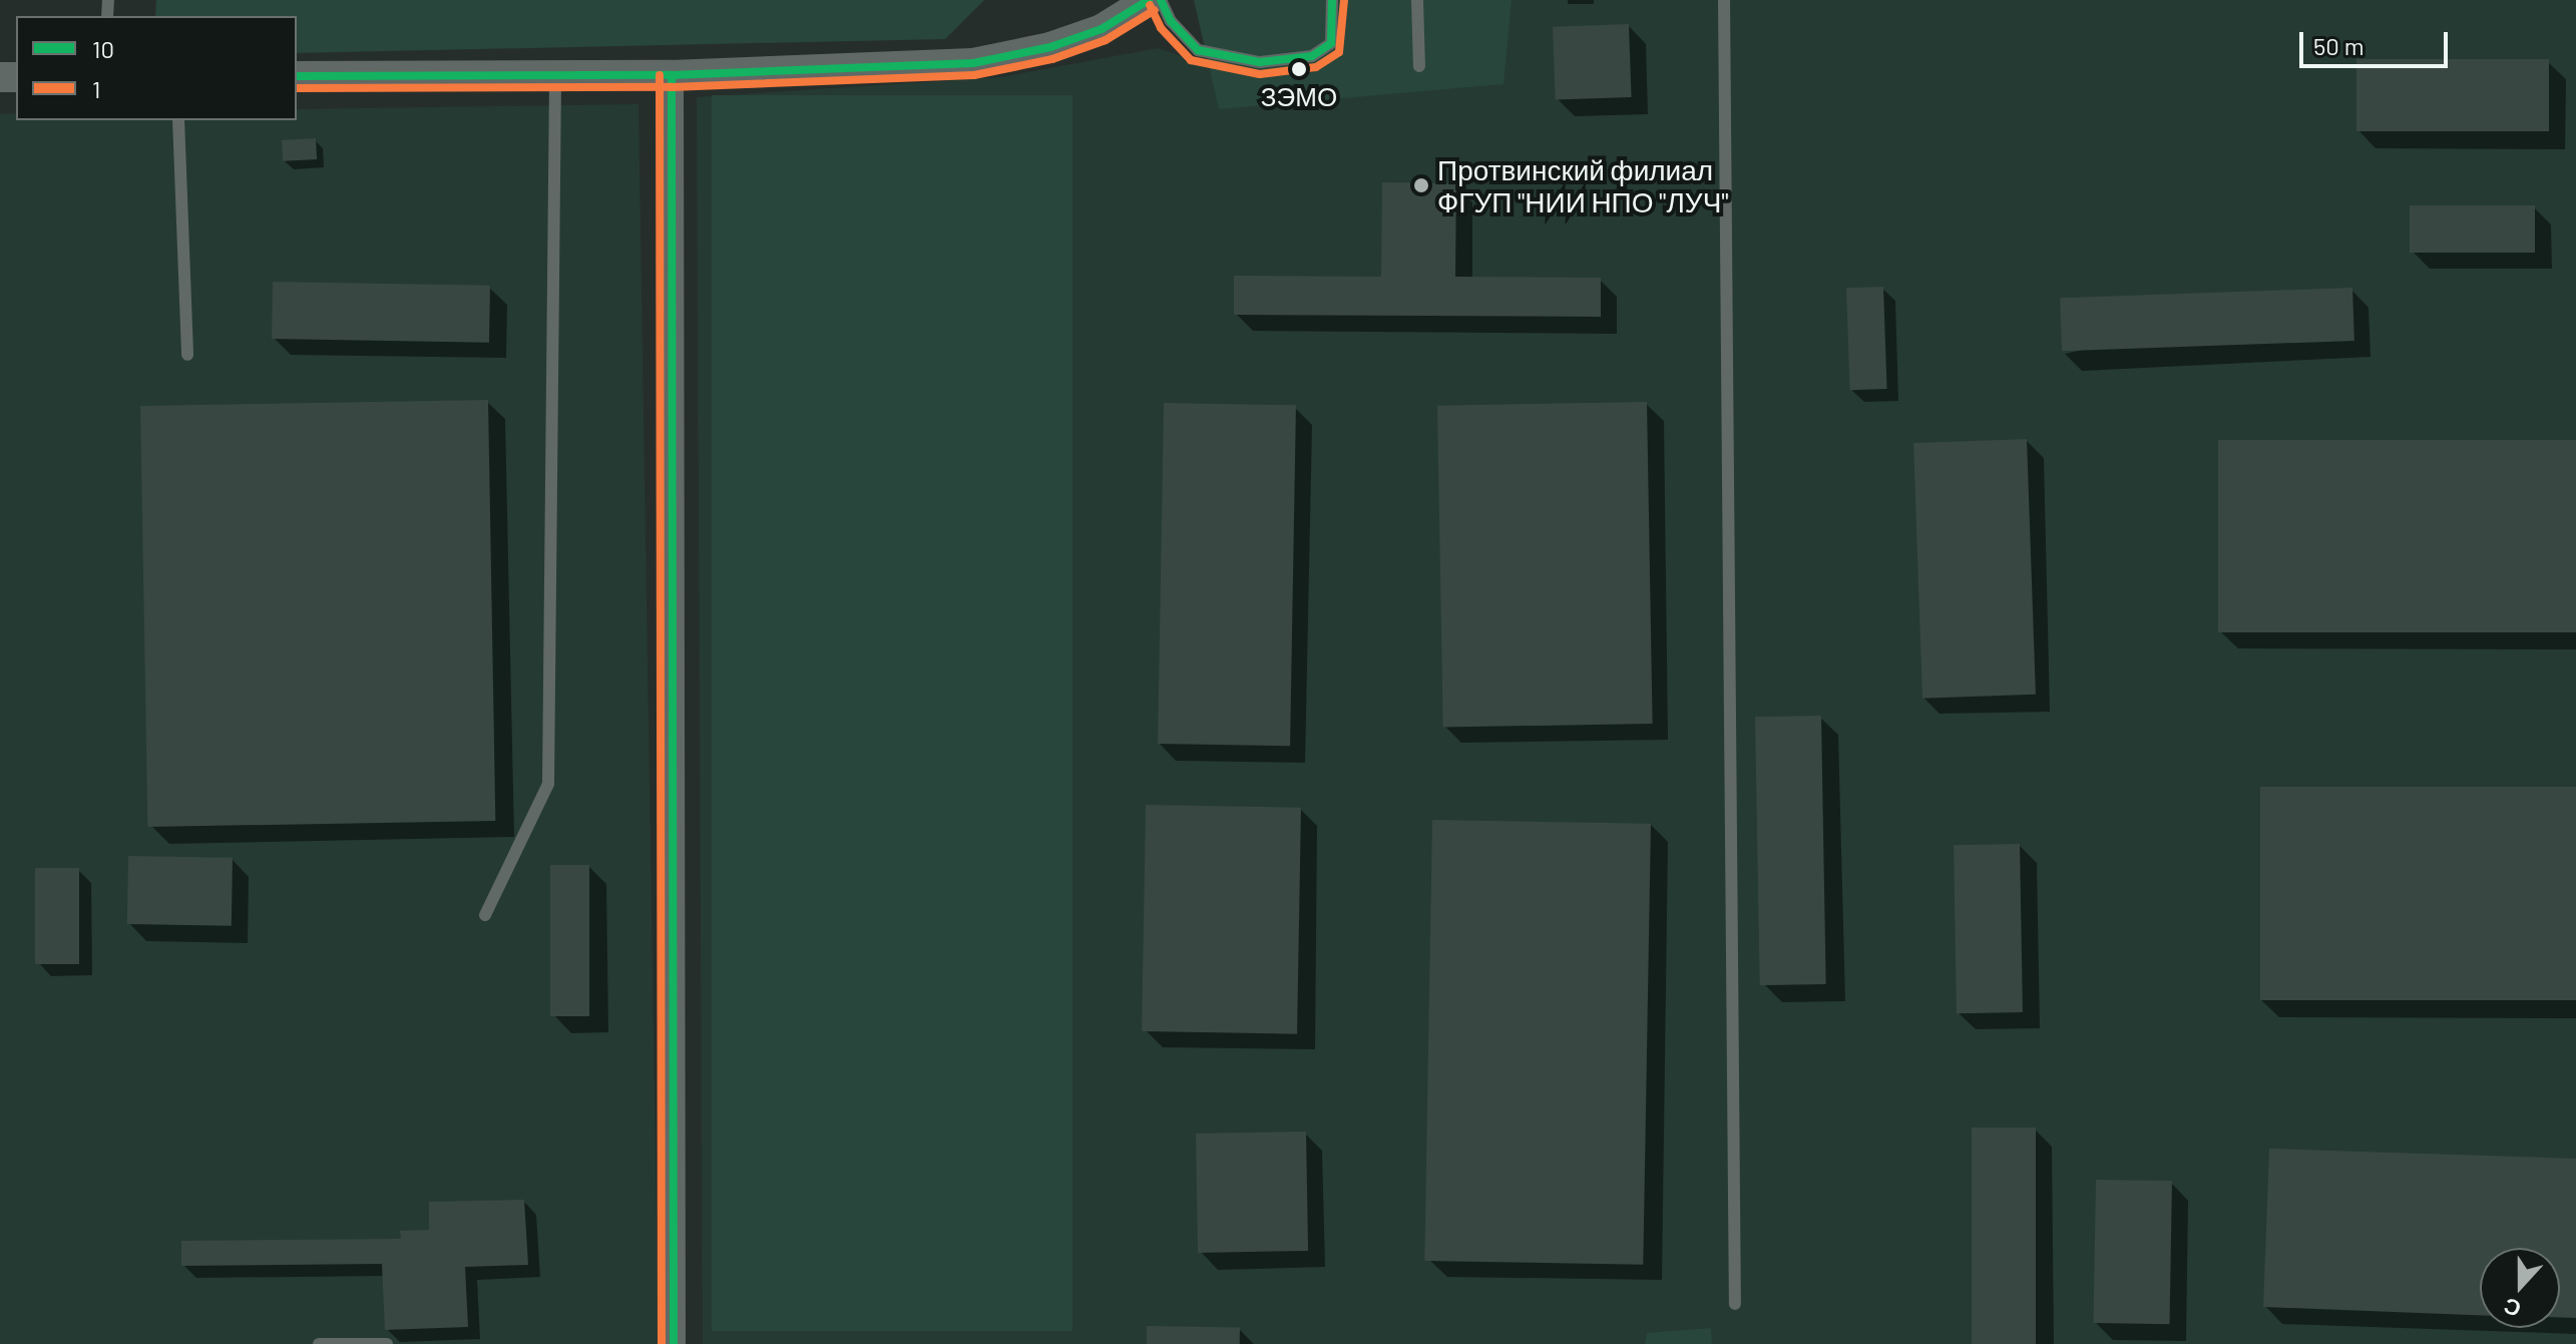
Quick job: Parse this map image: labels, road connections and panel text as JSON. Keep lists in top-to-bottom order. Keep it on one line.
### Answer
{"places":["ЗЭМО","Протвинский филиал ФГУП \"НИИ НПО \"ЛУЧ\""],"lines":["transit line 10","transit line 1"],"legend":["10","1"],"scale_bar":"50 m","north":"bottom"}
